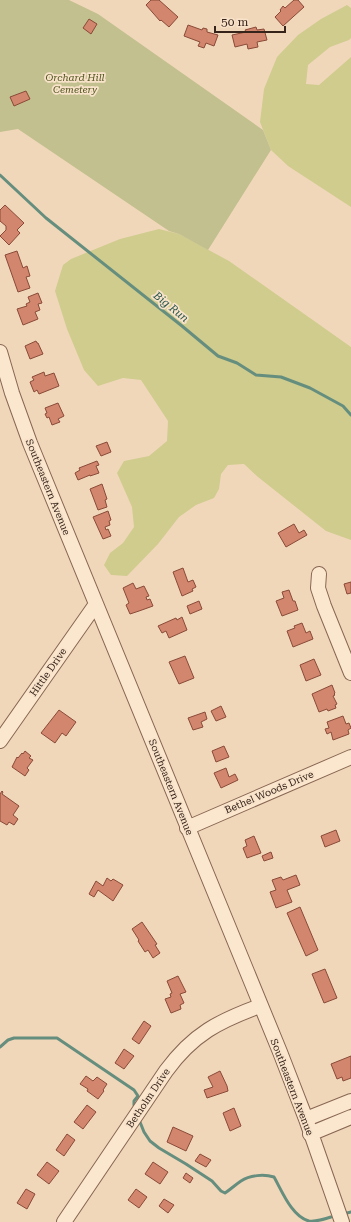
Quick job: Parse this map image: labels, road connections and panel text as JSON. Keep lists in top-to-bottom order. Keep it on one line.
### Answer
{"streets":{"street":["Southeastern Avenue","Hittle Drive","Bethel Woods Drive","Betholm Drive"]},"crossings":[["Southeastern Avenue","Hittle Drive"],["Southeastern Avenue","Bethel Woods Drive"],["Southeastern Avenue","Betholm Drive"]],"water":["Big Run"],"parks":["Orchard Hill Cemetery"],"scale_bar":"50 m"}
